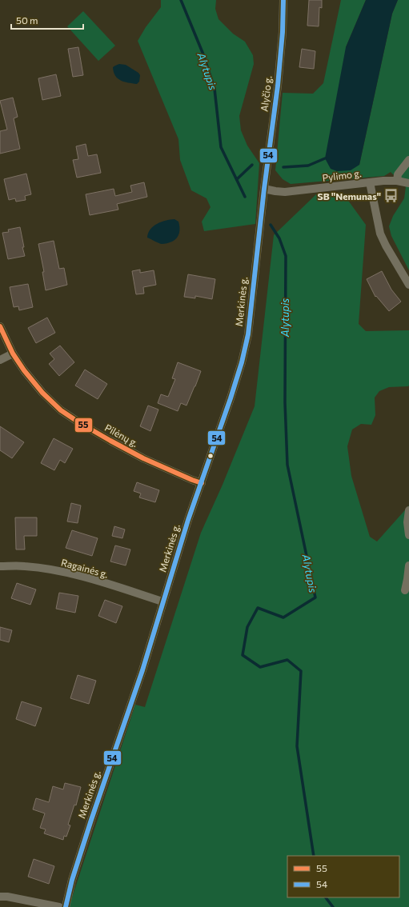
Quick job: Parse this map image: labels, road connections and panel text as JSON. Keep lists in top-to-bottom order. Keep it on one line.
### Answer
{"streets":{"street":["Alyčio g.","Pylimo g.","Merkinės g.","Pilėnų g.","Ragainės g."]},"crossings":[["Alyčio g.","Pylimo g."],["Alyčio g.","Merkinės g."],["Pylimo g.","Merkinės g."],["Merkinės g.","Pilėnų g."],["Merkinės g.","Ragainės g."]],"water":["Alytupis"],"places":{"bus stop":["SB \"Nemunas\""]},"lines":["transit line 54","transit line 55"],"legend":["55","54"],"scale_bar":"50 m"}
